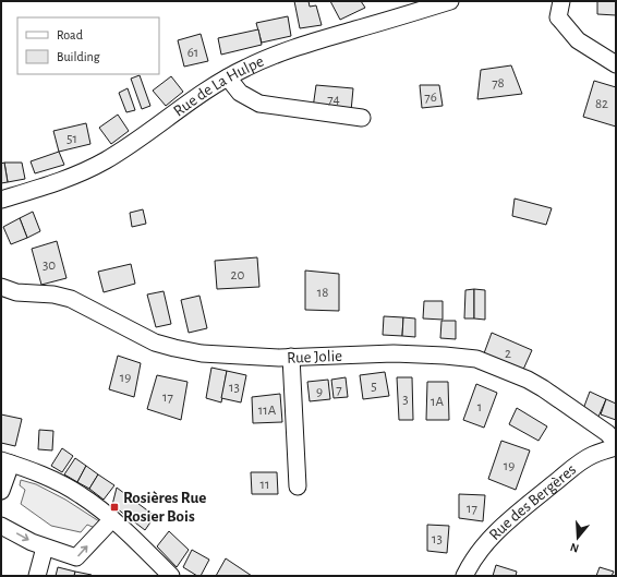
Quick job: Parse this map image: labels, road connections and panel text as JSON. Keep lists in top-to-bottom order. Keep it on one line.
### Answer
{"streets":{"street":["Rue de La Hulpe","Rue Jolie","Rue des Bergères"]},"places":{"transit":["Rosières Rue Rosier Bois"]},"house_numbers":["61","78","76","74","82","51","30","20","18","2","19","5","13","7","9","17","3","1A","1","11A","19","11","17","13"],"legend":["Road","Building"],"north":"bottom"}
